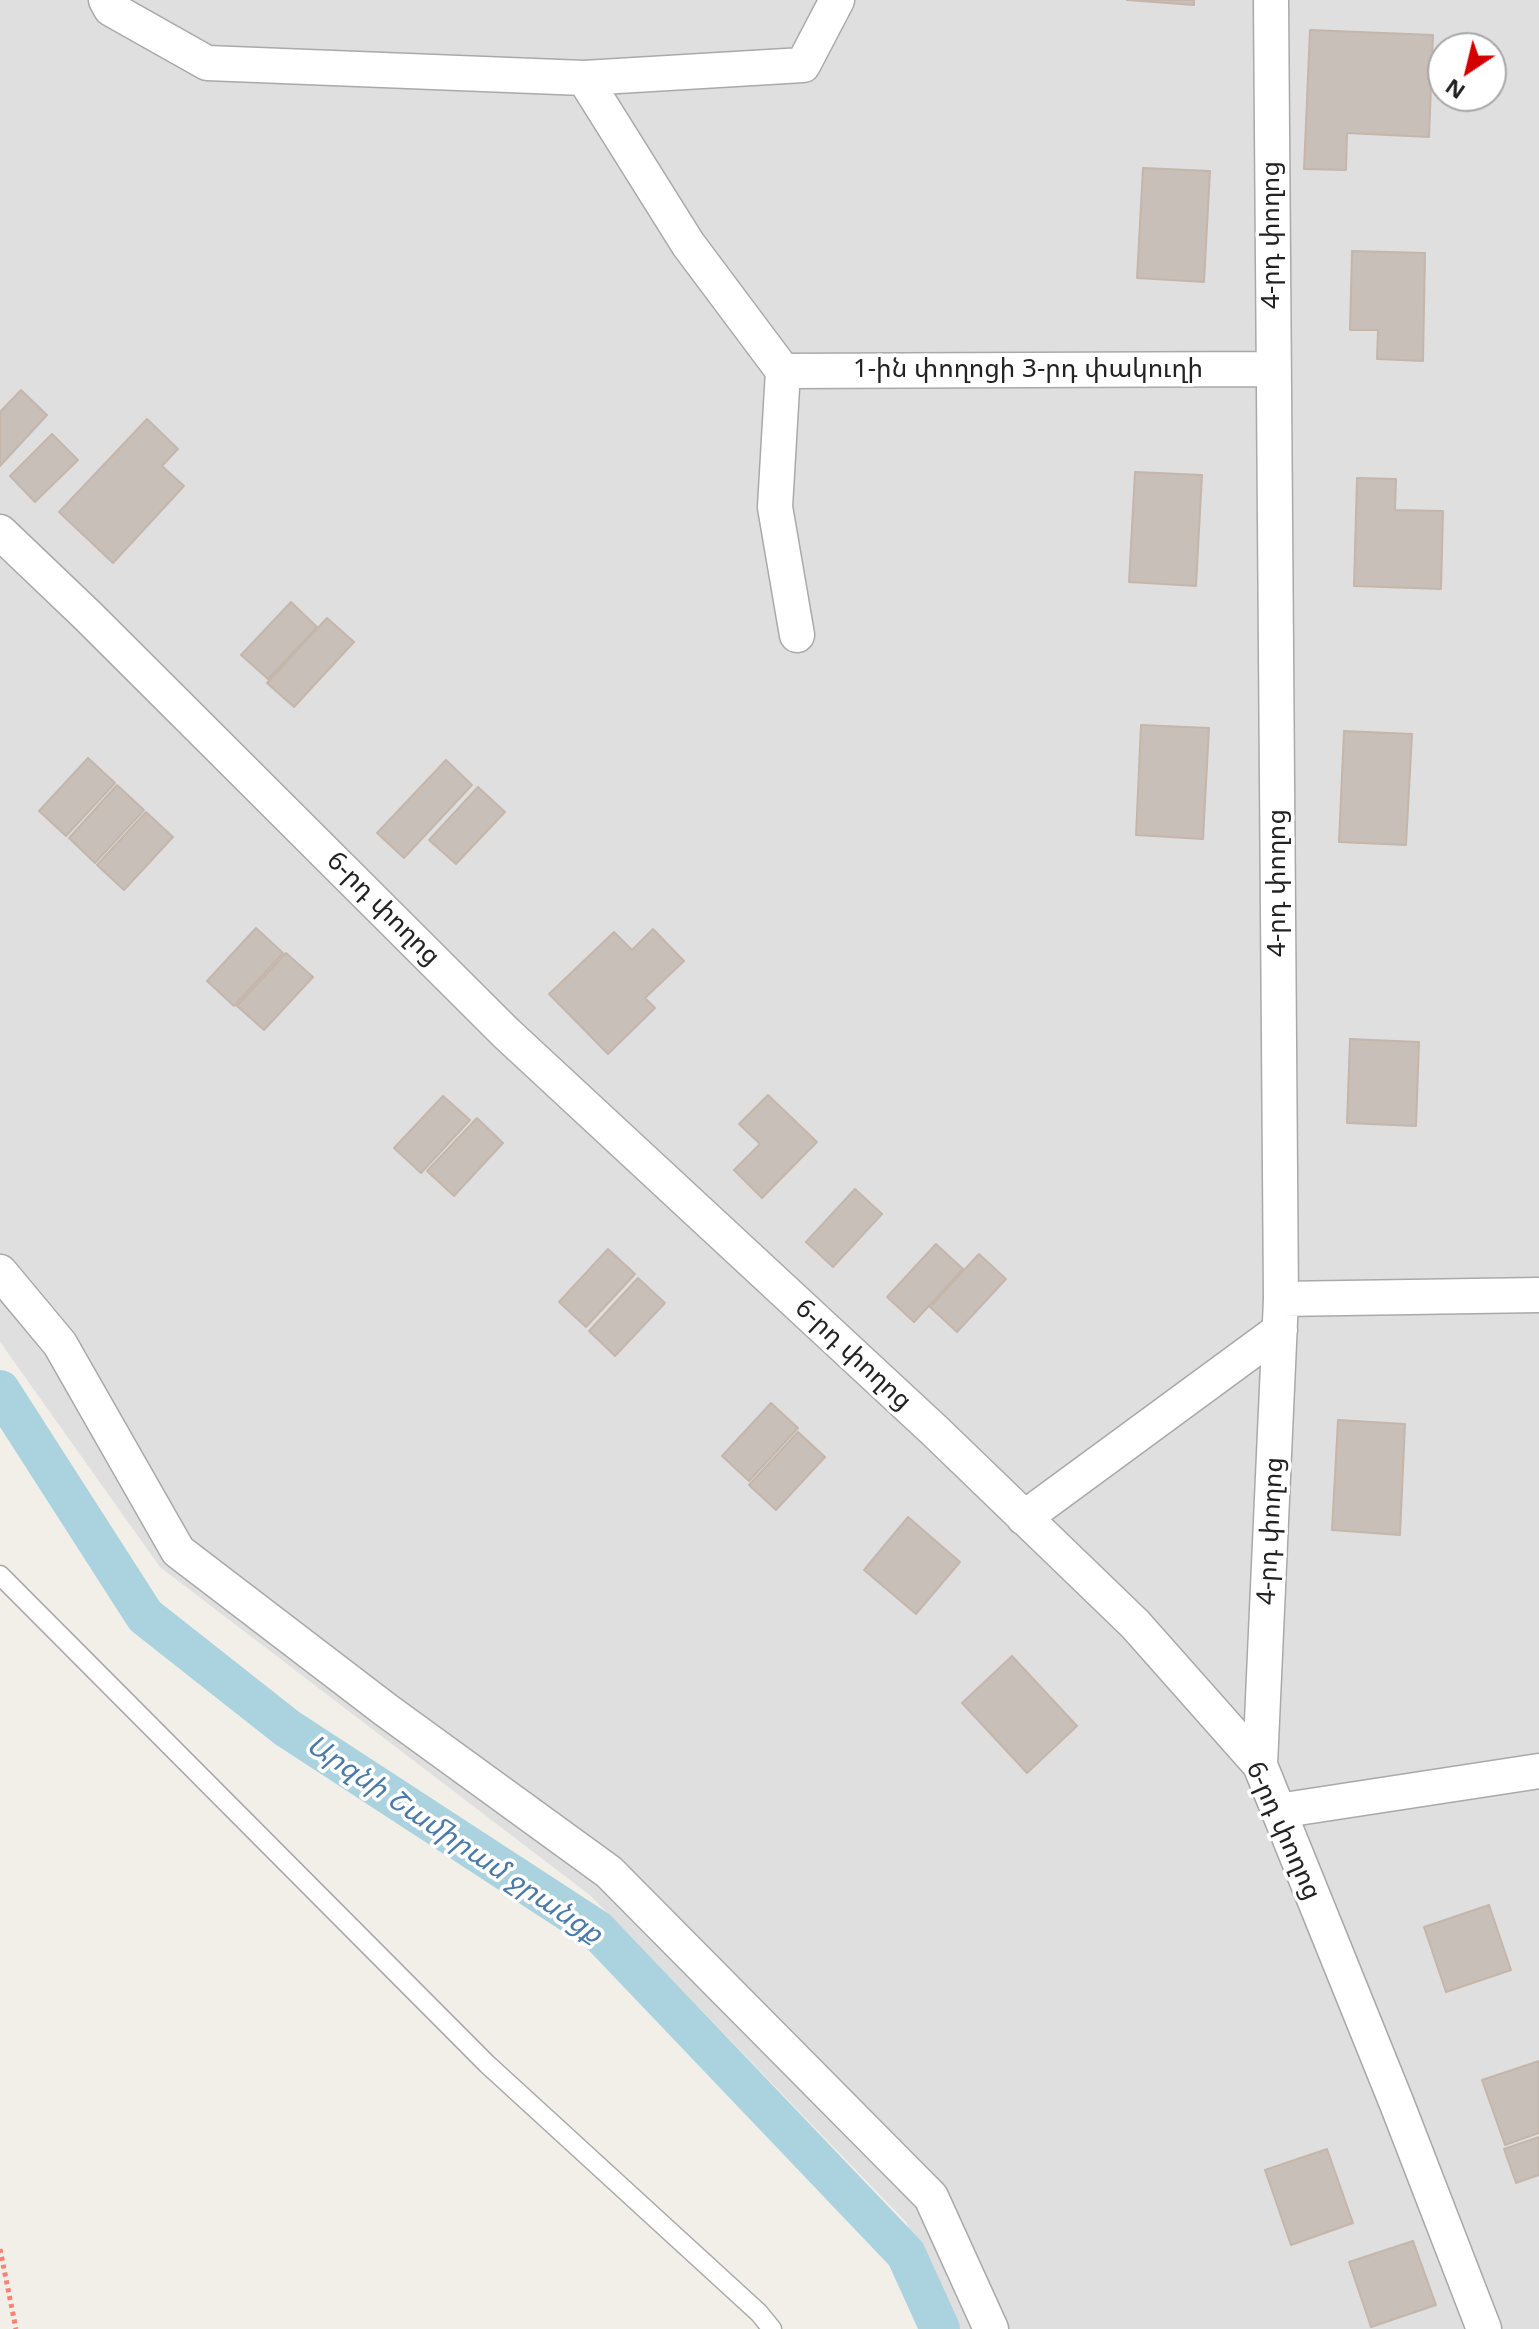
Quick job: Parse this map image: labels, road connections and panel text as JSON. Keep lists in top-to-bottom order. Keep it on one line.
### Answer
{"streets":{"street":["4-րդ փողոց","1-ին փողոցի 3-րդ փակուղի","6-րդ փողոց"]},"crossings":[["4-րդ փողոց","1-ին փողոցի 3-րդ փակուղի"],["4-րդ փողոց","6-րդ փողոց"]],"water":["Արզնի Շամիրամ ջրանցք"],"north":"bottom left"}
